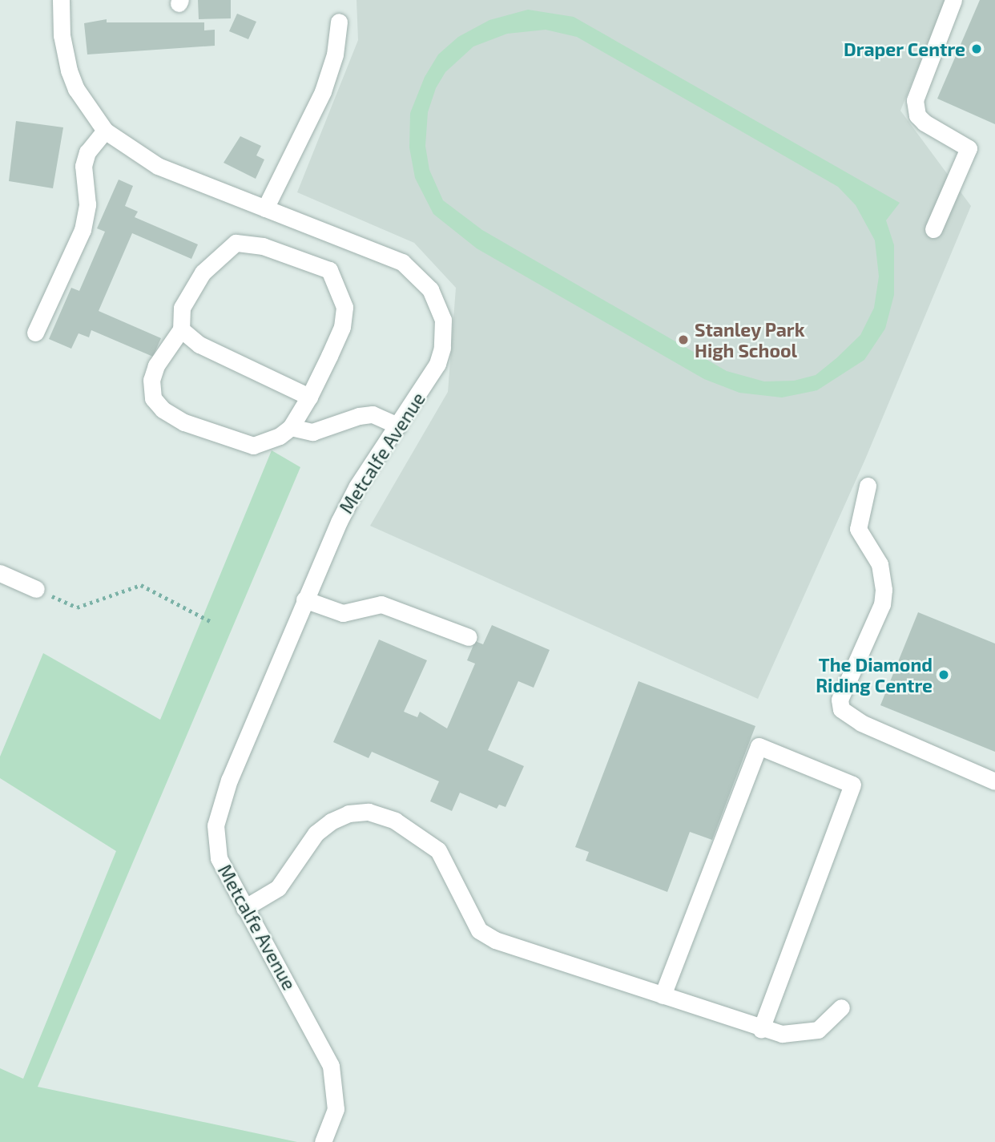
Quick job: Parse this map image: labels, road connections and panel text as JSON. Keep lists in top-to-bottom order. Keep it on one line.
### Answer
{"streets":{"street":["Metcalfe Avenue"]},"places":["Draper Centre","Stanley Park High School","The Diamond Riding Centre"]}
